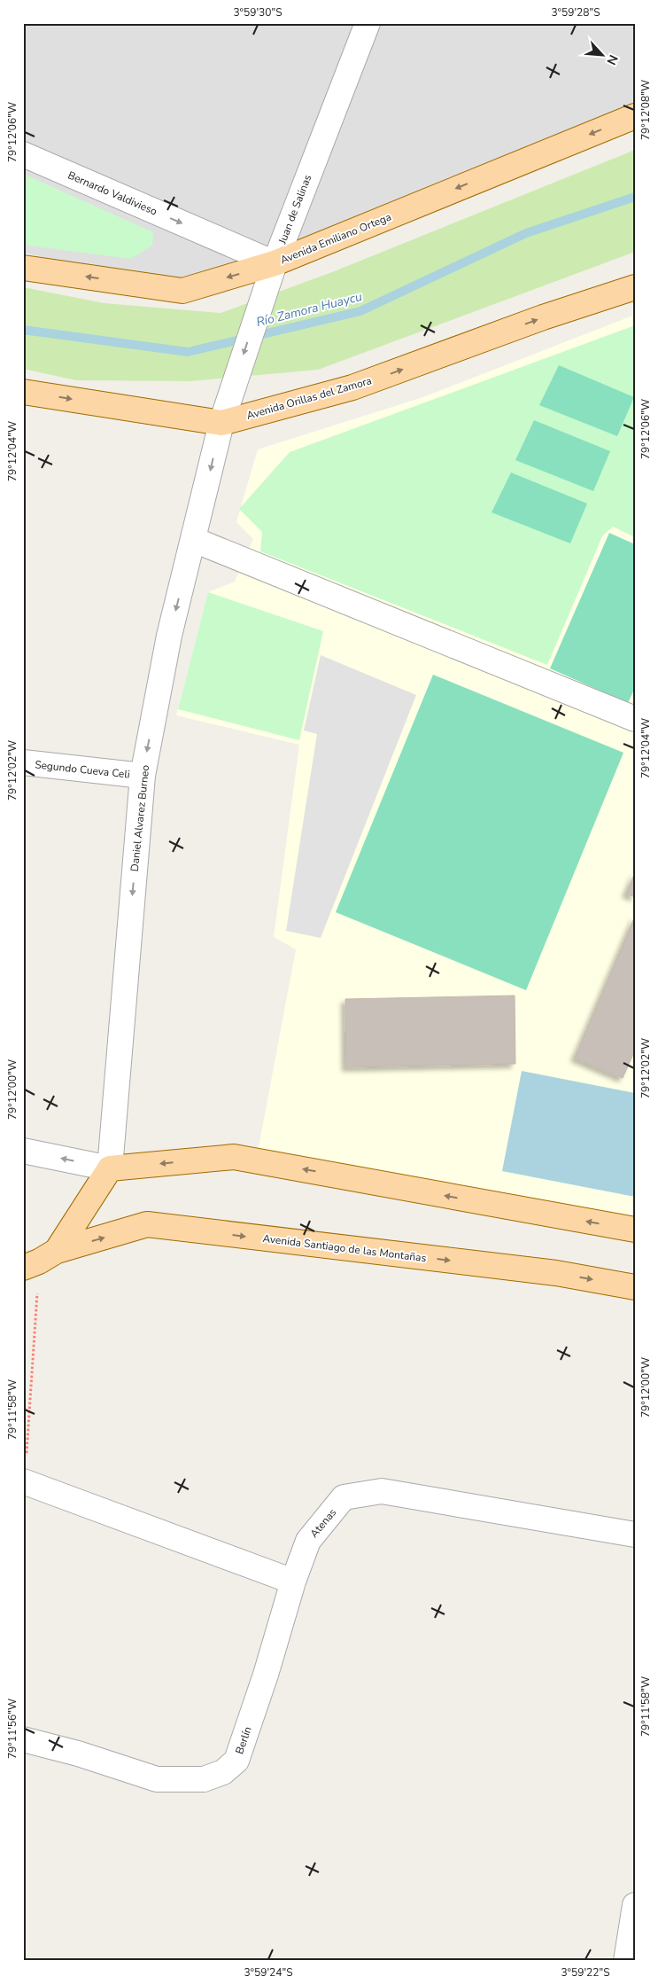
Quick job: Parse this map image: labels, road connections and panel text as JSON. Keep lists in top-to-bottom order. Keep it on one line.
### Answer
{"streets":{"main road":["Avenida Emiliano Ortega","Avenida Orillas del Zamora","Avenida Santiago de las Montañas"],"street":["Bernardo Valdivieso","Juan de Salinas","Segundo Cueva Celi","Daniel Alvarez Burneo","Atenas","Berlín"]},"crossings":[["Bernardo Valdivieso","Juan de Salinas"],["Bernardo Valdivieso","Avenida Emiliano Ortega"],["Juan de Salinas","Avenida Emiliano Ortega"],["Juan de Salinas","Avenida Orillas del Zamora"],["Juan de Salinas","Daniel Alvarez Burneo"],["Avenida Orillas del Zamora","Daniel Alvarez Burneo"],["Segundo Cueva Celi","Daniel Alvarez Burneo"],["Atenas","Berlín"]],"one_way":["Bernardo Valdivieso","Juan de Salinas","Avenida Emiliano Ortega","Avenida Orillas del Zamora","Daniel Alvarez Burneo"],"water":["Río Zamora Huaycu"],"north":"bottom right","coordinates":["3°59'30\"S","3°59'28\"S","79°12'08\"W","79°12'06\"W","79°12'04\"W","79°12'02\"W","79°12'00\"W","79°11'58\"W","79°11'56\"W","3°59'24\"S","3°59'22\"S"]}
